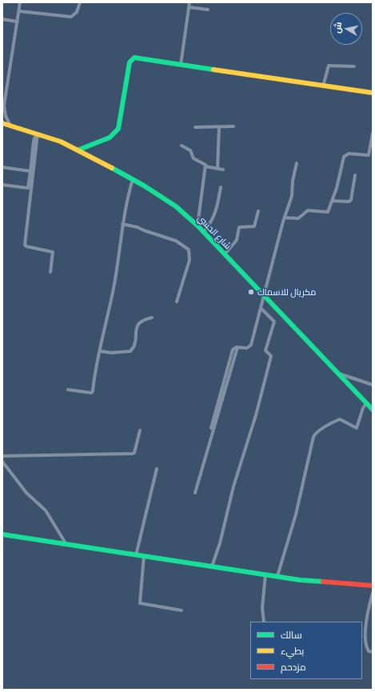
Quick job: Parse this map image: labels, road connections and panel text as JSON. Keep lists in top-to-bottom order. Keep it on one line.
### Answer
{"streets":{"street":["شارع الحسي"]},"places":["مكريال للاسماك"],"legend":["سالك","بطيء","مزدحم"],"north":"left"}
